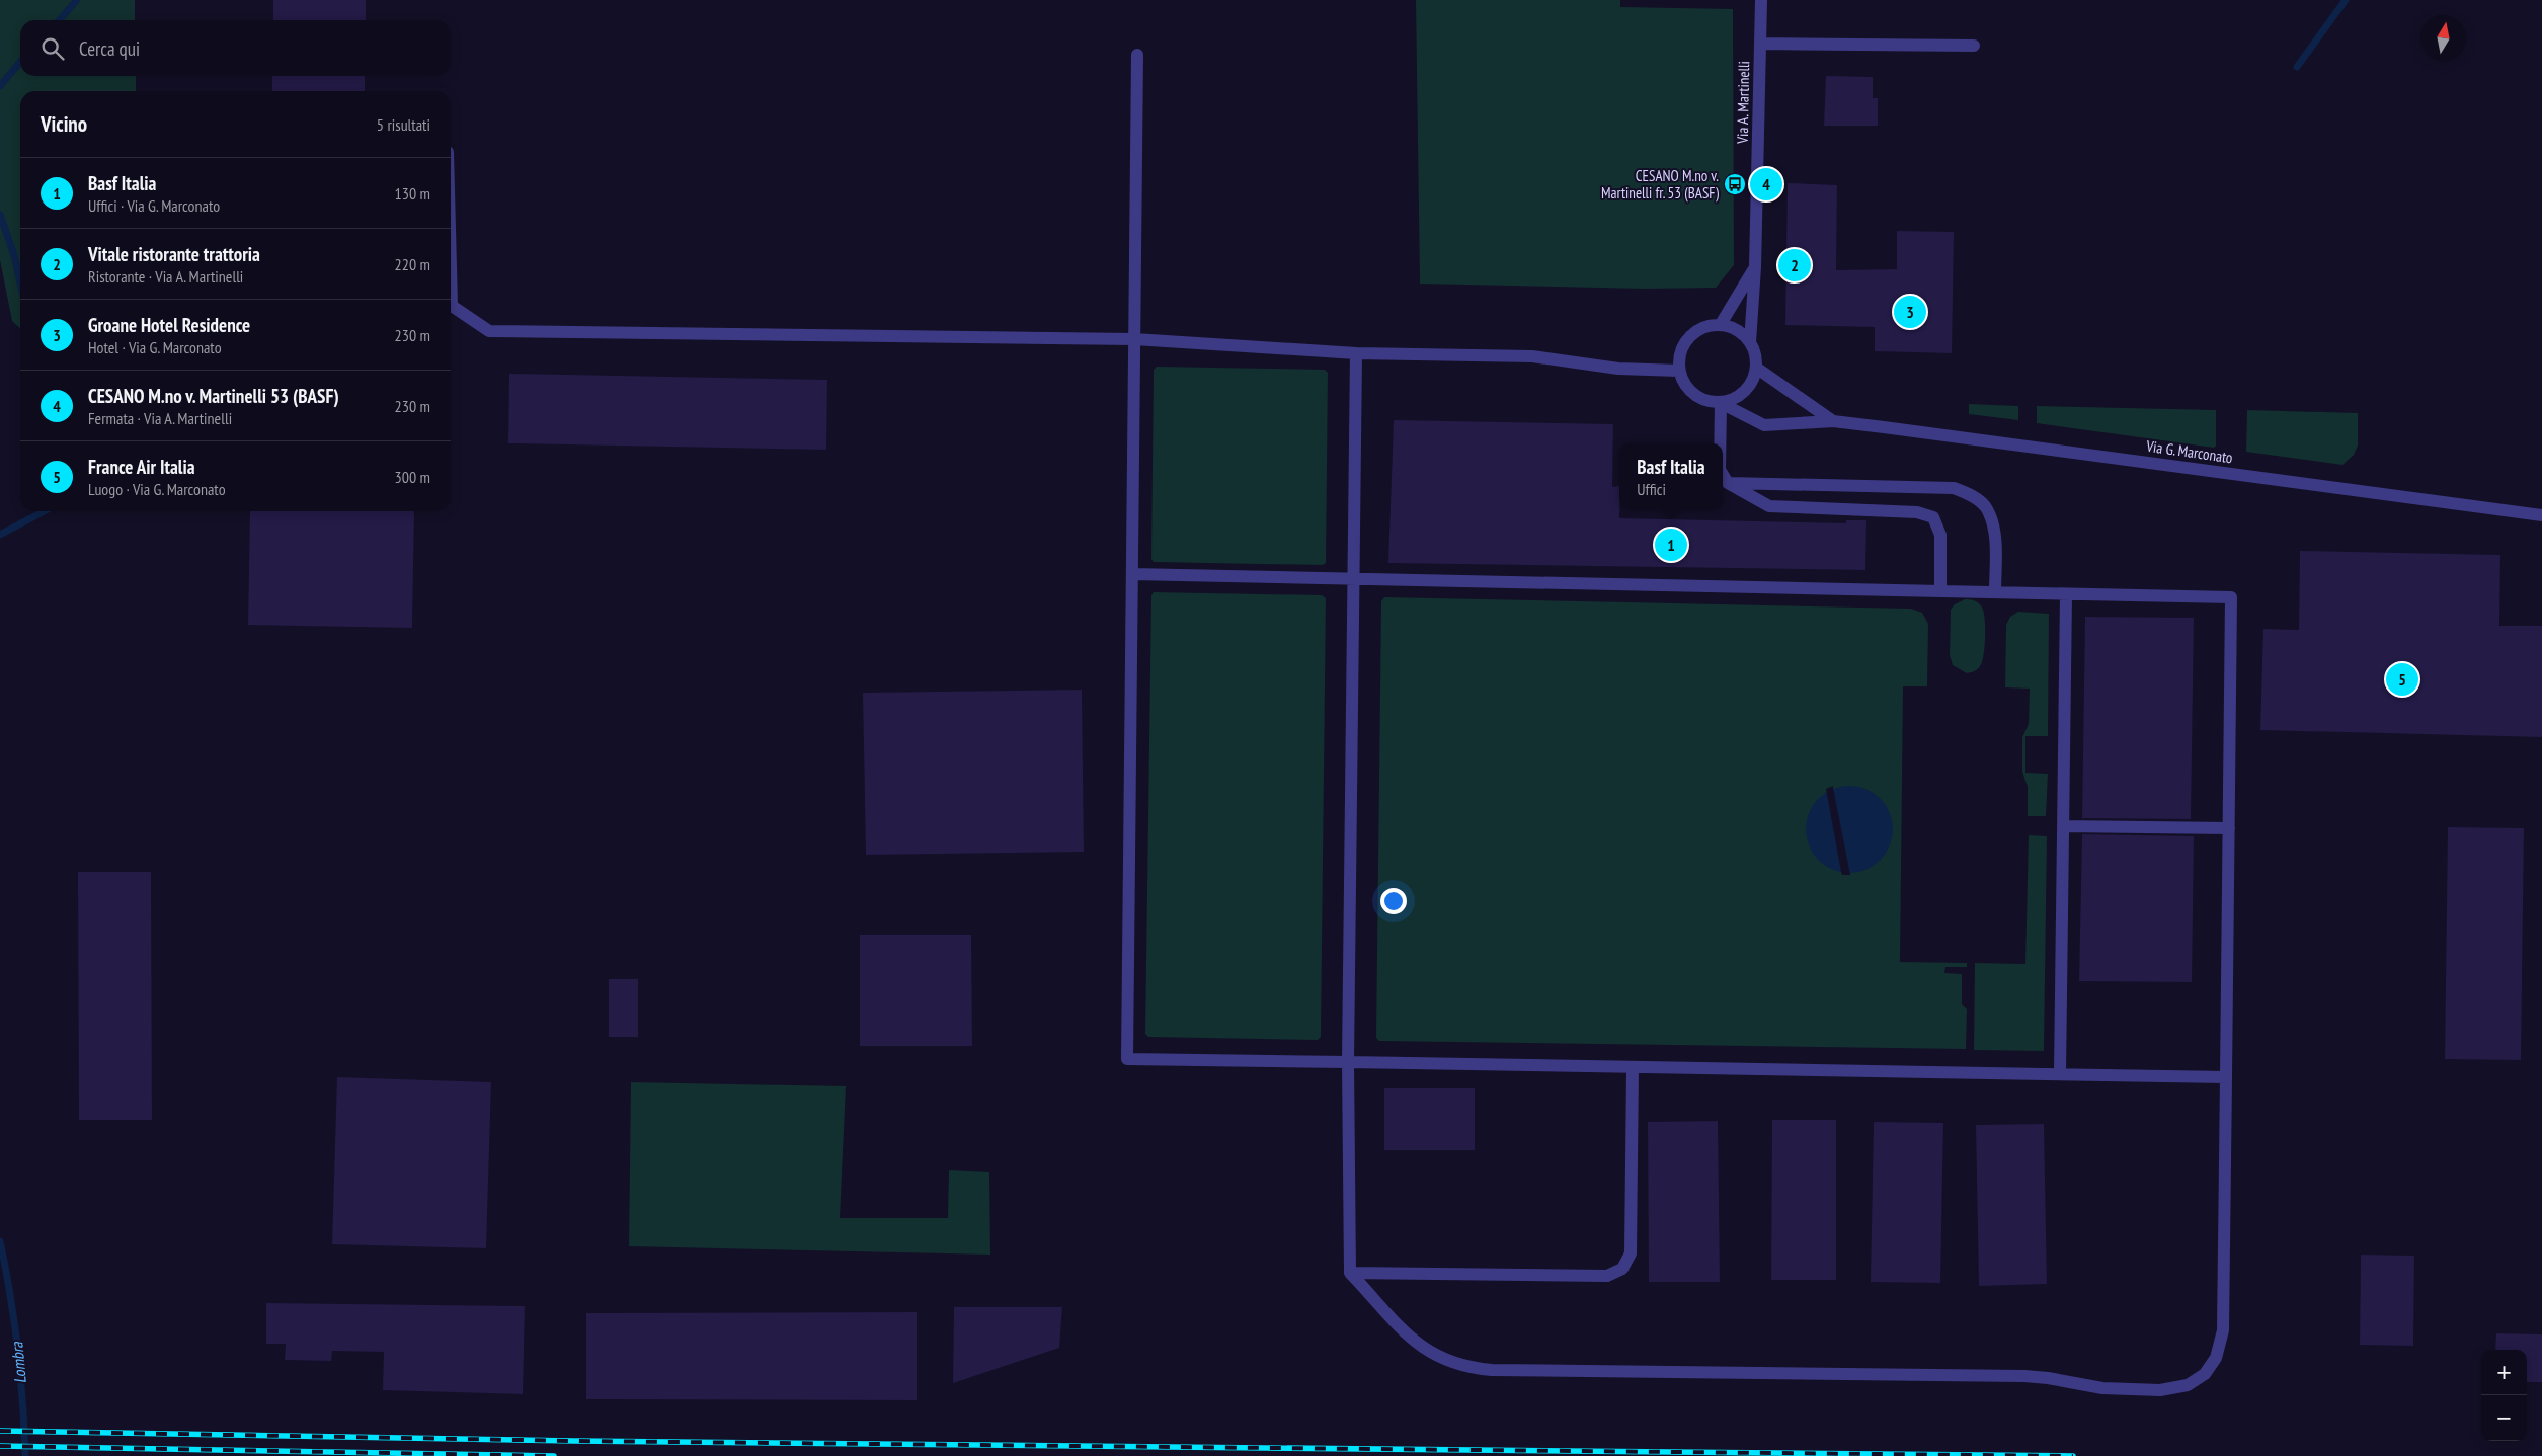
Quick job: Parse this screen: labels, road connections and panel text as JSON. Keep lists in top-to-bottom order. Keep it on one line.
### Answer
{"streets":{"street":["Via A. Martinelli","Via G. Marconato"]},"crossings":[["Via A. Martinelli","Via G. Marconato"]],"water":["Lombra"],"places":{"bus stop":["CESANO M.no v. Martinelli fr. 53 (BASF)"]},"north":"top","page":{"search":"Cerca qui","heading":["Vicino","5 risultati"],"list":[{"mark":"1","name":"Basf Italia","note":"Uffici · Via G. Marconato","value":"130 m"},{"mark":"2","name":"Vitale ristorante trattoria","note":"Ristorante · Via A. Martinelli","value":"220 m"},{"mark":"3","name":"Groane Hotel Residence","note":"Hotel · Via G. Marconato","value":"230 m"},{"mark":"4","name":"CESANO M.no v. Martinelli 53 (BASF)","note":"Fermata · Via A. Martinelli","value":"230 m"},{"mark":"5","name":"France Air Italia","note":"Luogo · Via G. Marconato","value":"300 m"}],"pins":["4","2","3","1","5"],"popup":["Basf Italia","Uffici"],"map_buttons":["+","−"]}}
